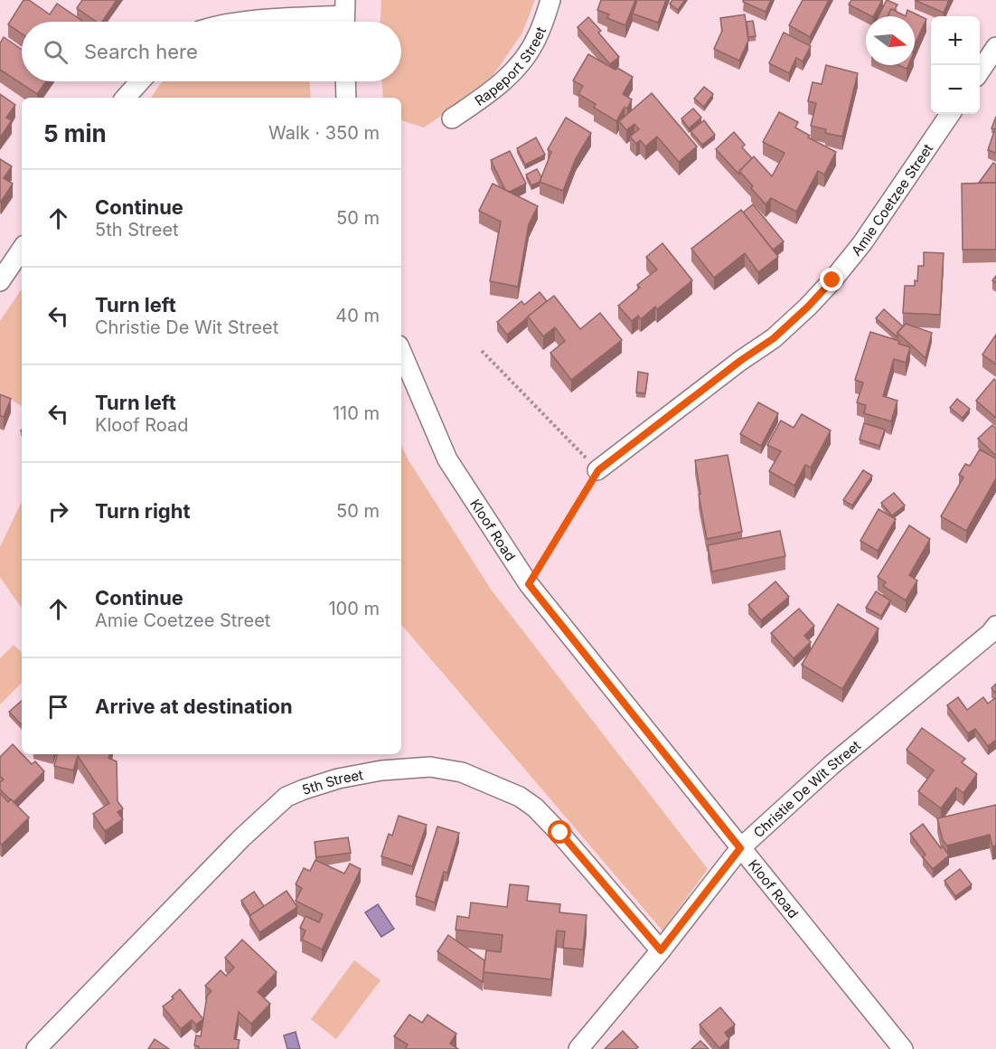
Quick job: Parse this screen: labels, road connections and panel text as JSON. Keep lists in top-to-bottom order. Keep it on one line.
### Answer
{"streets":{"street":["Rapeport Street","Amie Coetzee Street","Kloof Road","5th Street","Christie De Wit Street"]},"crossings":[["Kloof Road","Christie De Wit Street"],["5th Street","Christie De Wit Street"]],"north":"right","page":{"map_buttons":["+","−"],"search":"Search here","heading":["5 min","Walk · 350 m"],"list":[["Continue","5th Street","50 m"],["Turn left","Christie De Wit Street","40 m"],["Turn left","Kloof Road","110 m"],["Turn right","50 m"],["Continue","Amie Coetzee Street","100 m"],"Arrive at destination"]}}
